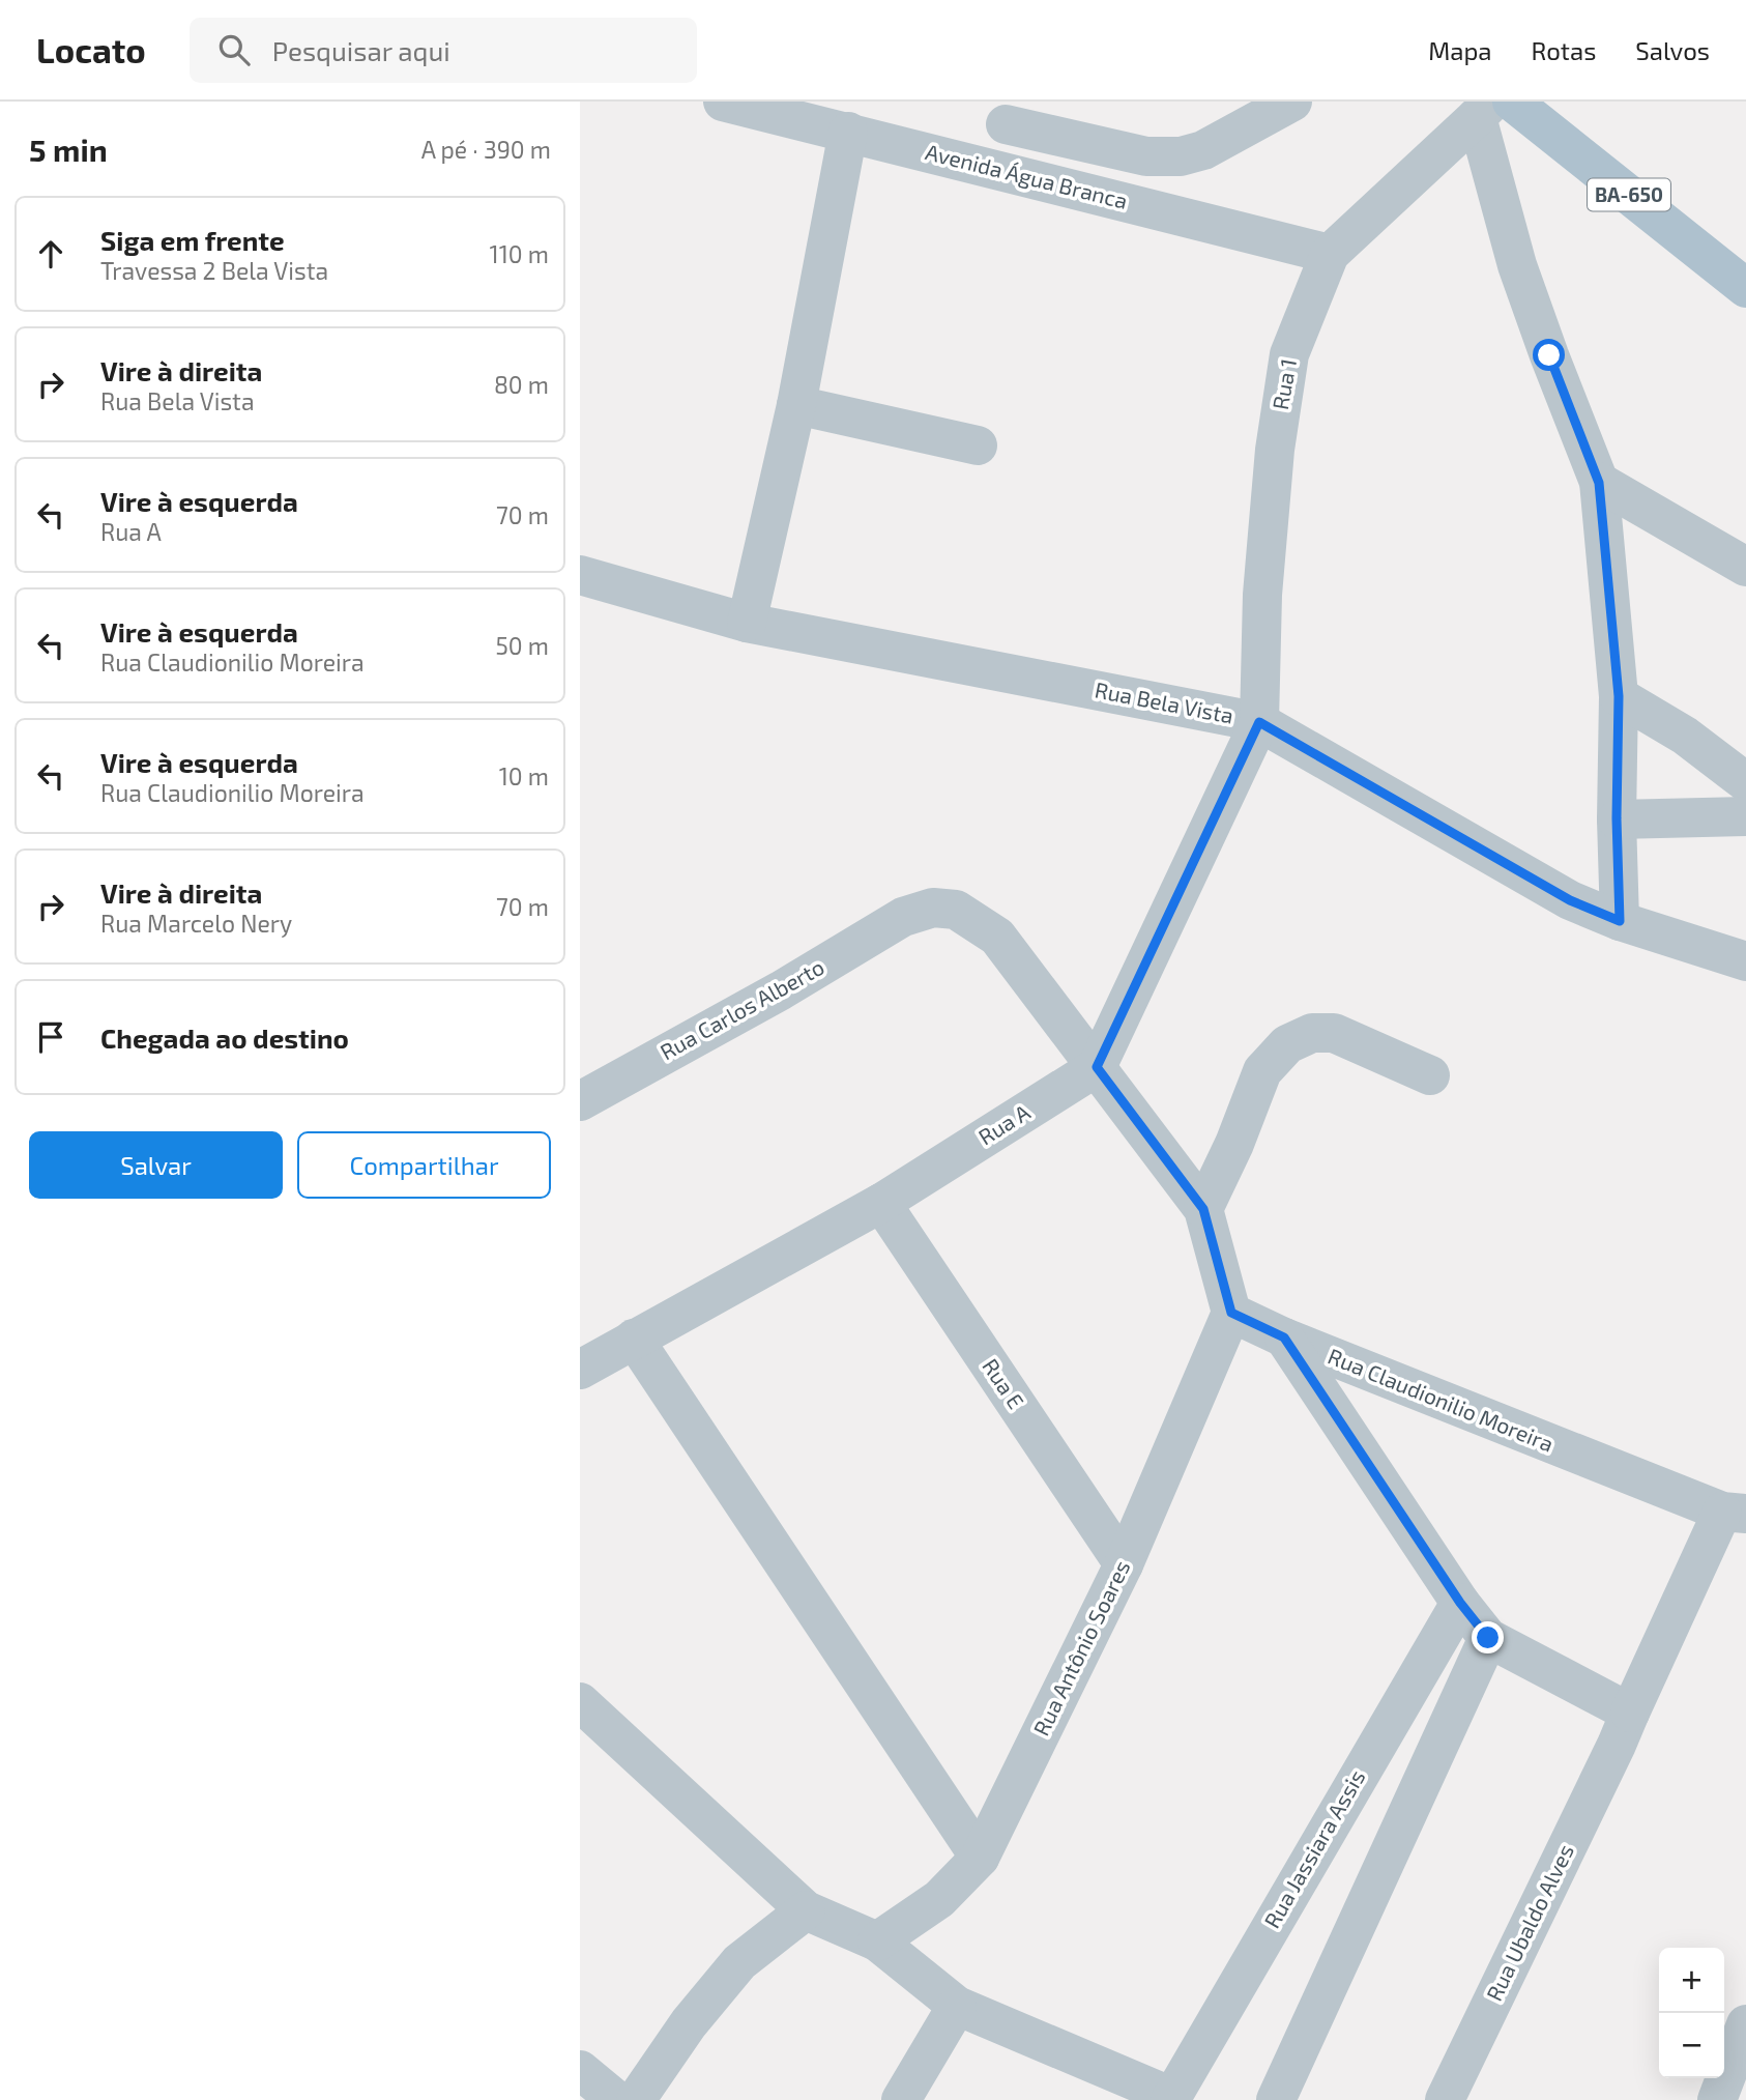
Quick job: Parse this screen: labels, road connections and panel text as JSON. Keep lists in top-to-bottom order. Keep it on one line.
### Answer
{"streets":{"main road":["BA-650"],"street":["Avenida Água Branca","Rua 1","Rua Bela Vista","Rua Carlos Alberto","Rua A","Rua E","Rua Claudionilio Moreira","Rua Antônio Soares","Rua Jassiara Assis","Rua Ubaldo Alves"]},"crossings":[["Avenida Água Branca","Rua 1"],["Rua 1","Rua Bela Vista"],["Rua Carlos Alberto","Rua A"],["Rua A","Rua E"],["Rua E","Rua Antônio Soares"],["Rua Claudionilio Moreira","Rua Antônio Soares"],["Rua Claudionilio Moreira","Rua Ubaldo Alves"]],"page":{"header":"Locato","search":"Pesquisar aqui","nav":["Mapa","Rotas","Salvos"],"heading":["5 min","A pé · 390 m"],"list":[["Siga em frente","Travessa 2 Bela Vista","110 m"],["Vire à direita","Rua Bela Vista","80 m"],["Vire à esquerda","Rua A","70 m"],["Vire à esquerda","Rua Claudionilio Moreira","50 m"],["Vire à esquerda","Rua Claudionilio Moreira","10 m"],["Vire à direita","Rua Marcelo Nery","70 m"],"Chegada ao destino"],"buttons":["Salvar","Compartilhar"],"map_buttons":["+","−"]}}
